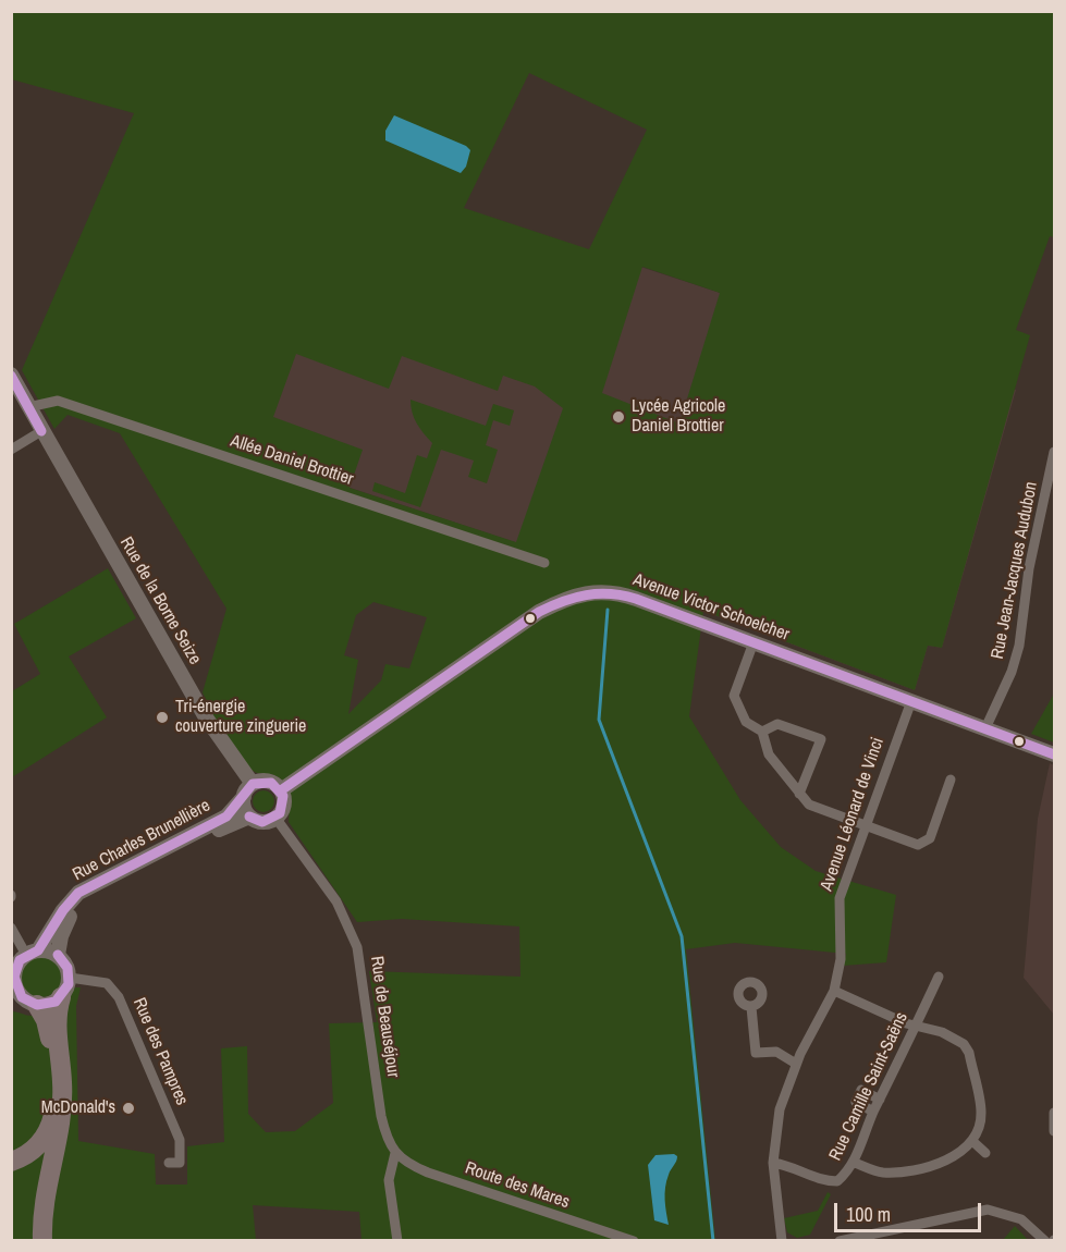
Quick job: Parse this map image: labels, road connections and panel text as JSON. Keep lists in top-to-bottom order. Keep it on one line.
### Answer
{"streets":{"street":["Allée Daniel Brottier","Rue Jean-Jacques Audubon","Rue de la Borne Seize","Avenue Victor Schoelcher","Avenue Léonard de Vinci","Rue Charles Brunellière","Rue de Beauséjour","Rue des Pampres","Rue Camille Saint-Saëns","Route des Mares"]},"crossings":[["Allée Daniel Brottier","Rue de la Borne Seize"],["Rue Jean-Jacques Audubon","Avenue Victor Schoelcher"],["Rue de la Borne Seize","Avenue Victor Schoelcher"],["Rue de la Borne Seize","Rue Charles Brunellière"],["Rue de la Borne Seize","Rue de Beauséjour"],["Avenue Victor Schoelcher","Avenue Léonard de Vinci"],["Avenue Victor Schoelcher","Rue Charles Brunellière"],["Avenue Victor Schoelcher","Rue de Beauséjour"],["Avenue Léonard de Vinci","Rue Camille Saint-Saëns"],["Rue Charles Brunellière","Rue de Beauséjour"],["Rue Charles Brunellière","Rue des Pampres"],["Rue de Beauséjour","Route des Mares"]],"places":["Lycée Agricole Daniel Brottier","Tri-énergie couverture zinguerie","McDonald's"],"scale_bar":"100 m"}
